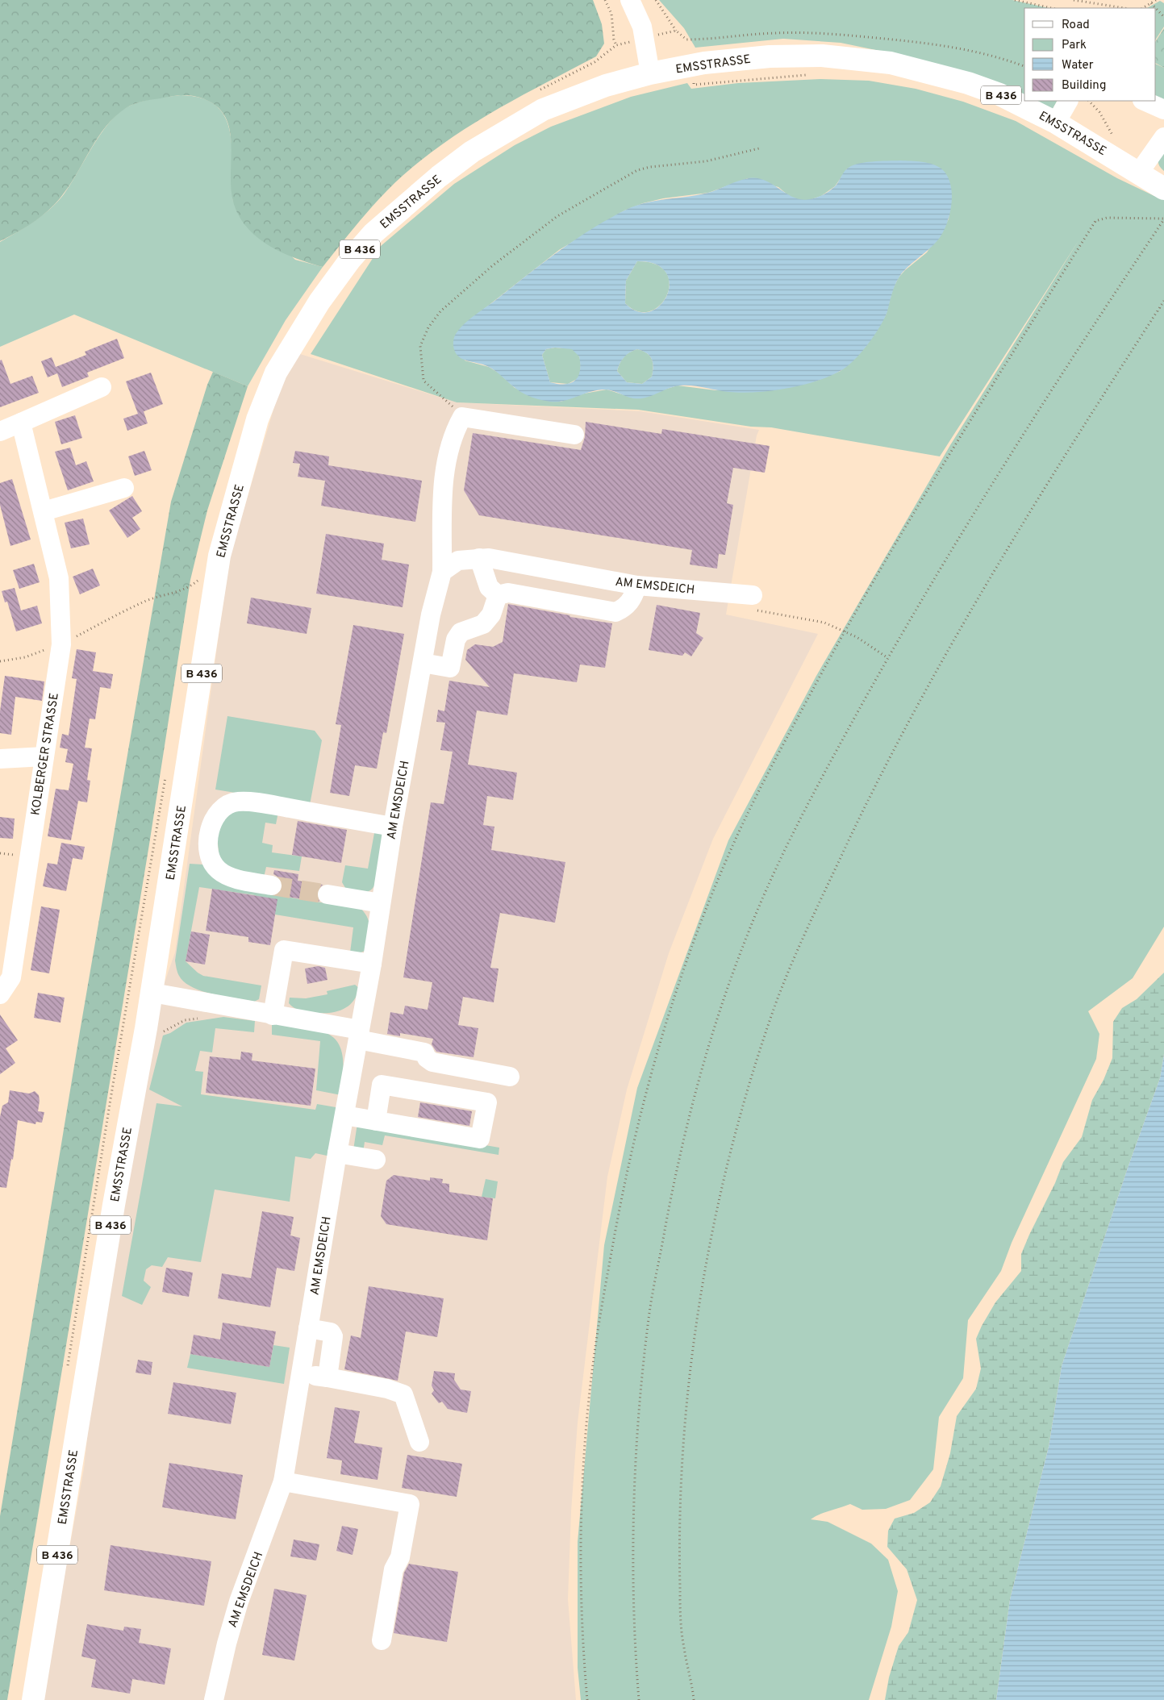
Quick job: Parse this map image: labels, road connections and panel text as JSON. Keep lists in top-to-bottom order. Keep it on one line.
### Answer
{"streets":{"main road":["EMSSTRASSE","B 436"],"street":["AM EMSDEICH","KOLBERGER STRASSE"]},"legend":["Road","Park","Water","Building"]}
